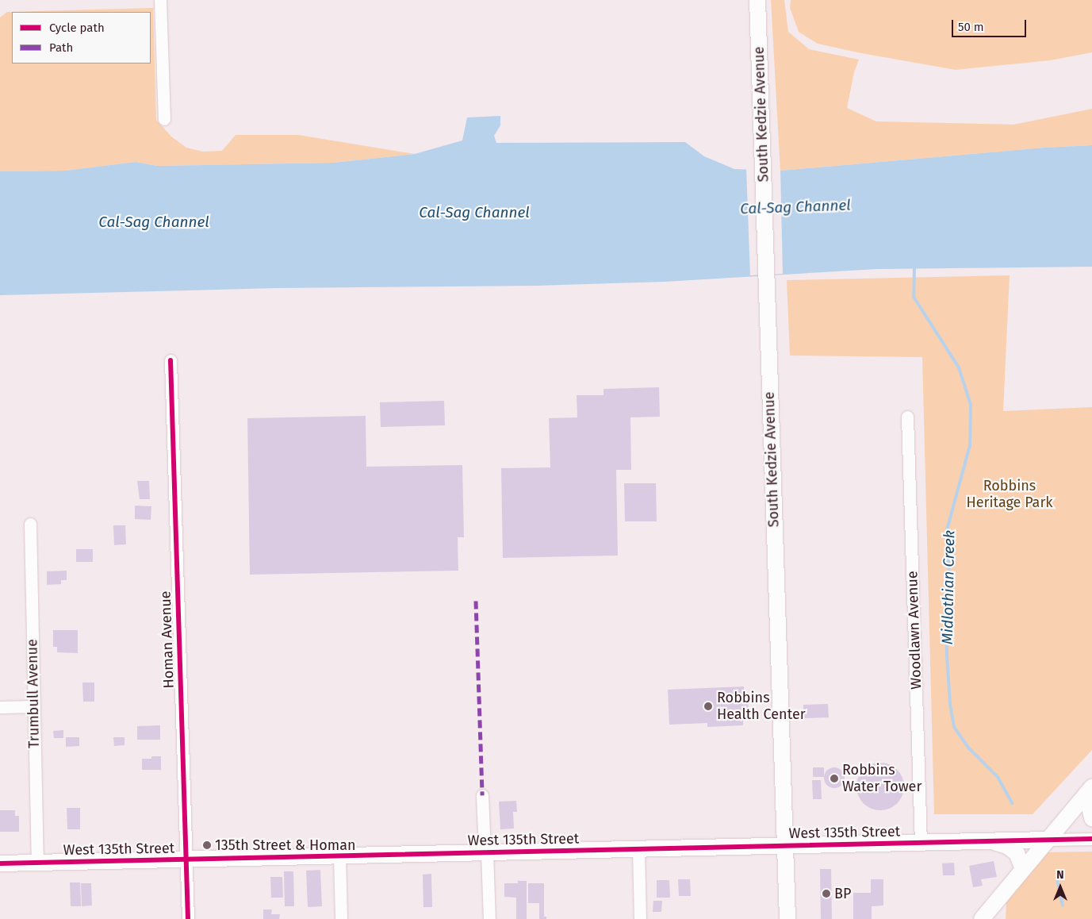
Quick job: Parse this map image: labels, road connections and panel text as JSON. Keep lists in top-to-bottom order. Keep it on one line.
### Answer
{"streets":{"street":["South Kedzie Avenue","Woodlawn Avenue","Homan Avenue","Trumbull Avenue","West 135th Street"]},"crossings":[["South Kedzie Avenue","West 135th Street"],["Woodlawn Avenue","West 135th Street"],["Homan Avenue","West 135th Street"],["Trumbull Avenue","West 135th Street"]],"water":["Cal-Sag Channel","Midlothian Creek"],"parks":["Robbins Heritage Park"],"places":["Robbins Health Center","Robbins Water Tower","135th Street & Homan","BP"],"legend":["Cycle path","Path"],"scale_bar":"50 m","north":"top"}
